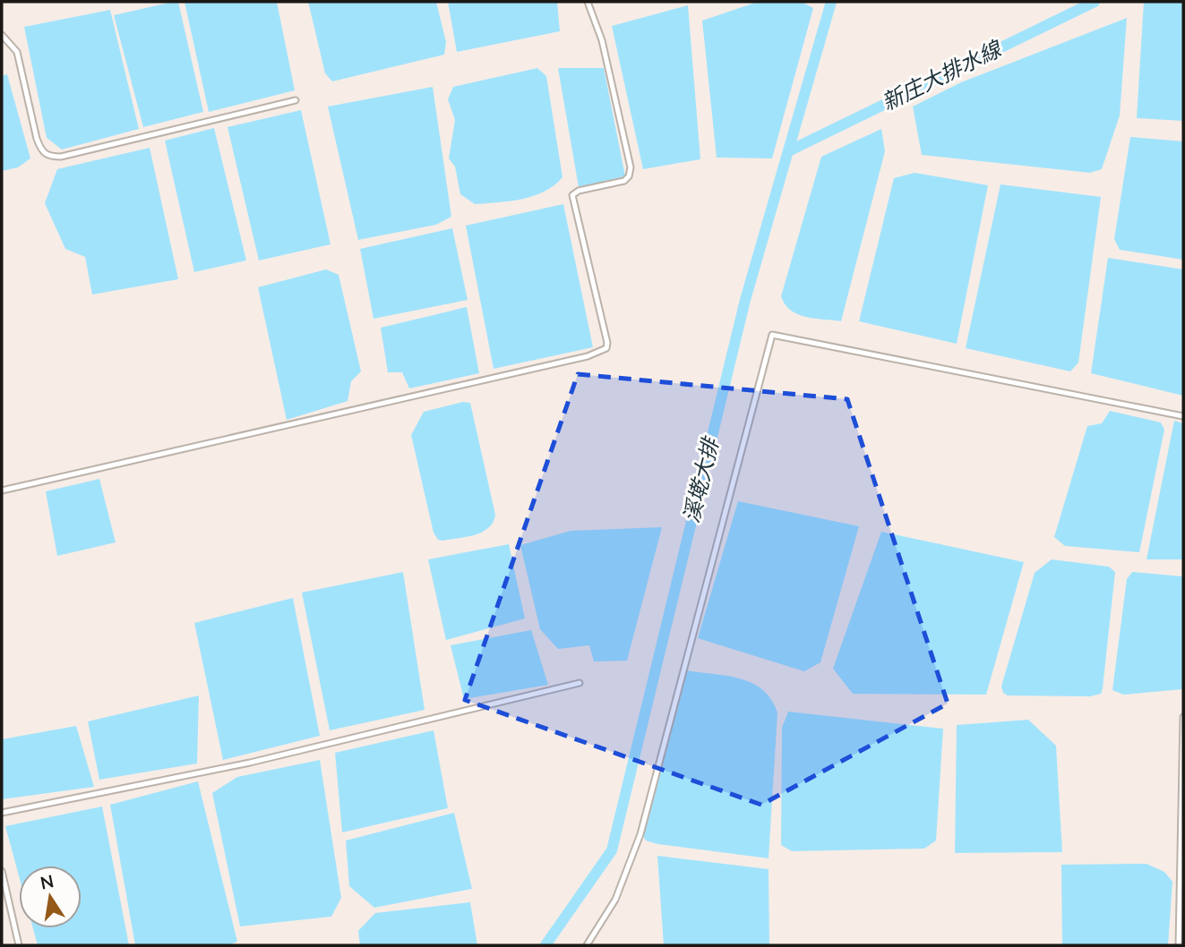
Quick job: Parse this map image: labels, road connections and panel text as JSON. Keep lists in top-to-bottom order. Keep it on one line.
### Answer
{"water":["新庄大排水線","溪墘大排"],"north":"top"}
